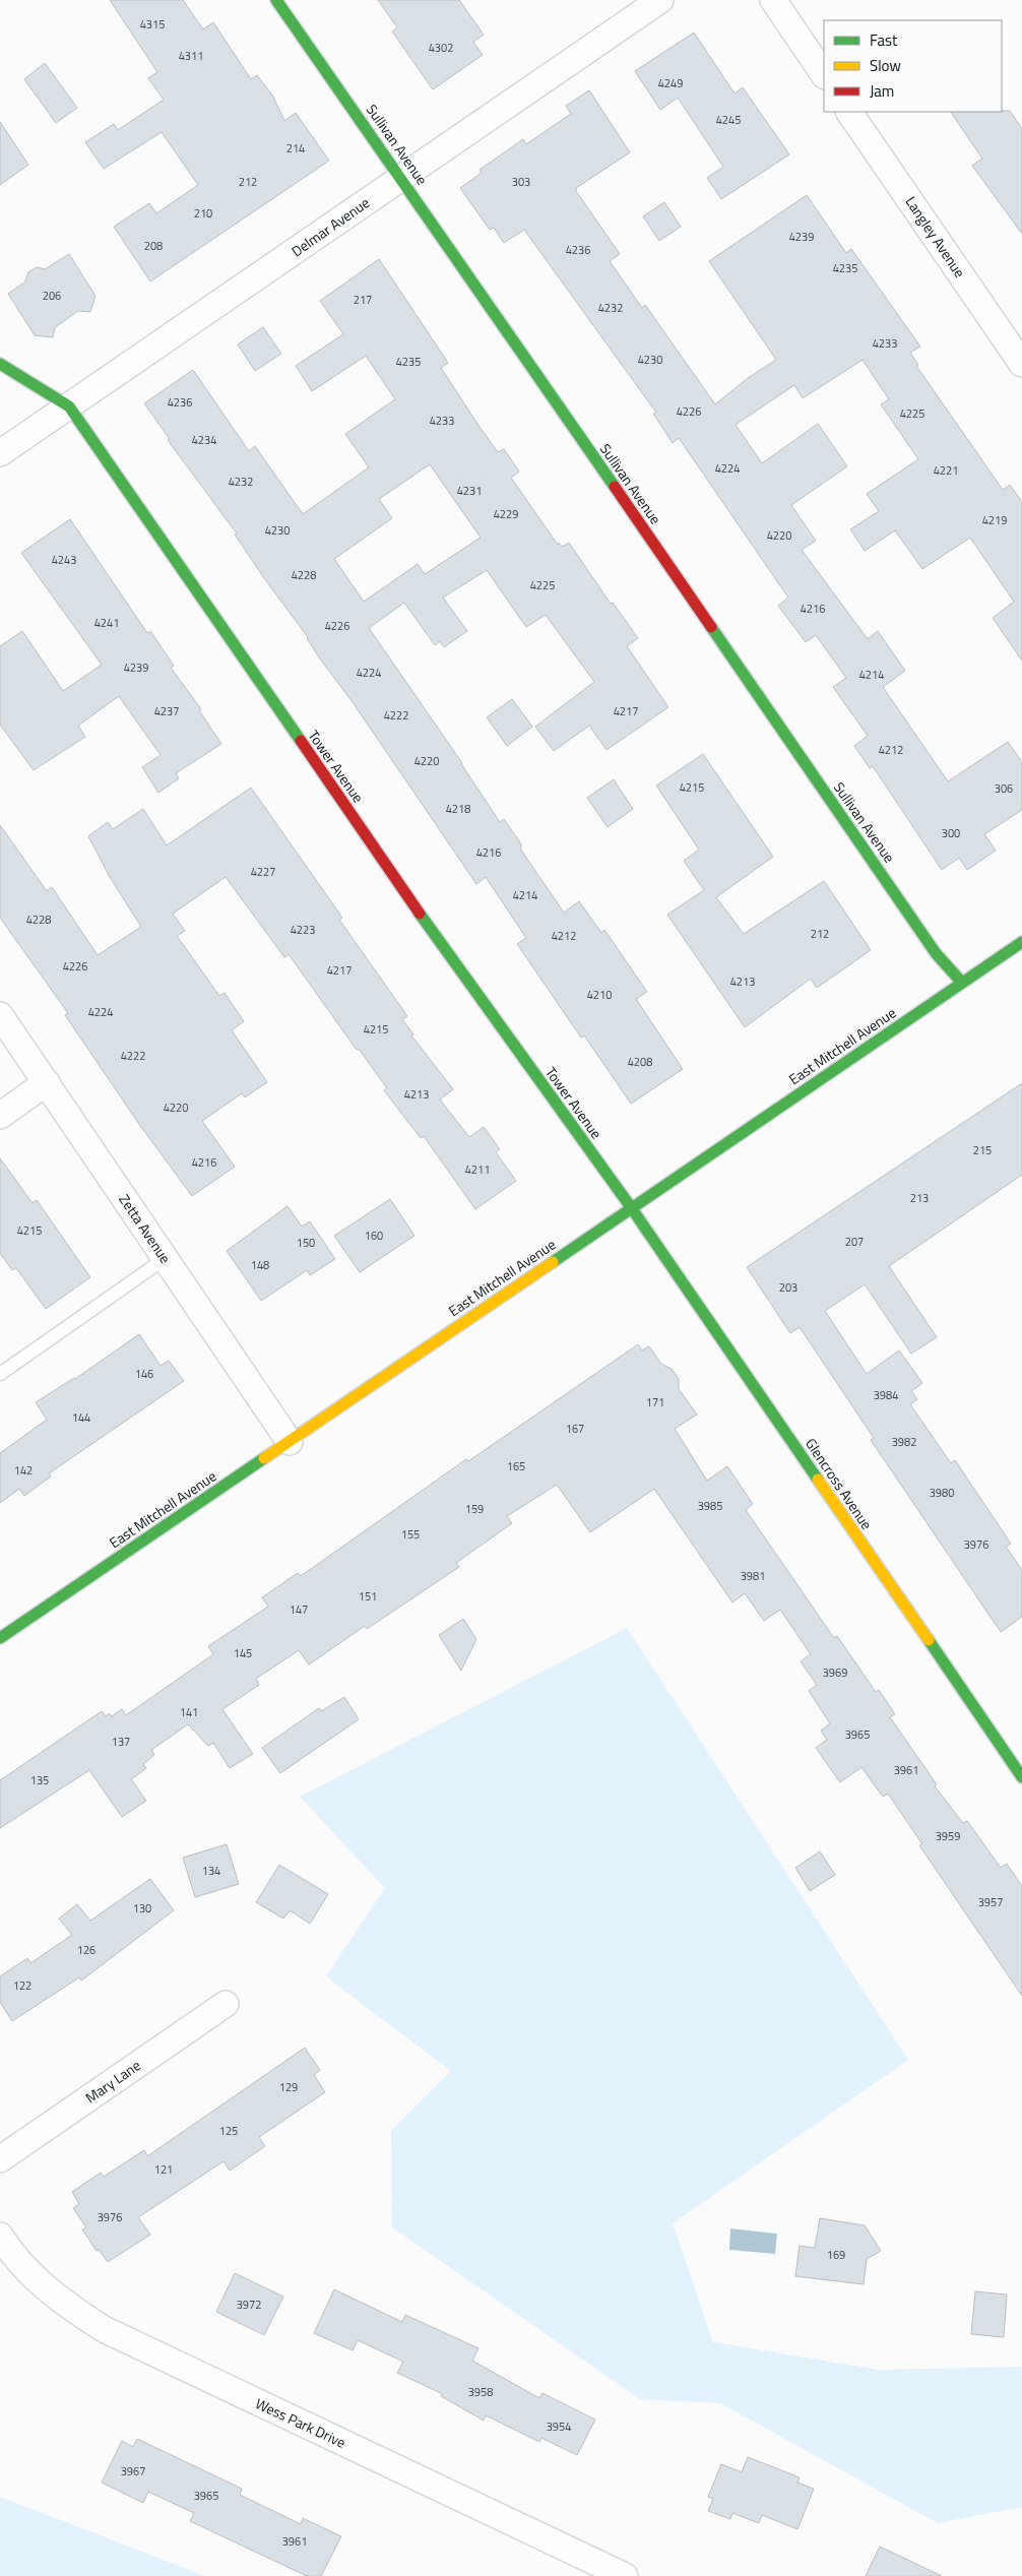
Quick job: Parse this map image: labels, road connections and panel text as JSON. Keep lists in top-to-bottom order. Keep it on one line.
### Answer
{"streets":{"street":["Sullivan Avenue","Delmar Avenue","Langley Avenue","Tower Avenue","East Mitchell Avenue","Zetta Avenue","Glencross Avenue","Mary Lane","Wess Park Drive"]},"crossings":[["Sullivan Avenue","Delmar Avenue"],["Sullivan Avenue","East Mitchell Avenue"],["Delmar Avenue","Tower Avenue"],["Tower Avenue","East Mitchell Avenue"],["Tower Avenue","Glencross Avenue"],["East Mitchell Avenue","Zetta Avenue"],["East Mitchell Avenue","Glencross Avenue"]],"house_numbers":["4315","4302","4311","4249","4245","214","212","303","210","4239","208","4236","4235","206","217","4232","4233","4230","4235","4236","4226","4225","4233","4234","4224","4221","4232","4231","4229","4219","4230","4220","4243","4228","4225","4216","4241","4226","4239","4224","4214","4237","4217","4222","4212","4220","4215","306","4218","300","4216","4227","4214","4228","4223","212","4212","4226","4217","4213","4210","4224","4215","4222","4208","4213","4220","215","4216","4211","213","4215","160","207","150","148","203","146","3984","171","144","167","3982","165","142","3980","3985","159","155","3976","3981","151","147","145","3969","141","3965","137","3961","135","3959","134","3957","130","126","122","129","125","121","3976","169","3972","3958","3954","3967","3965","3961"],"legend":["Fast","Slow","Jam"]}
